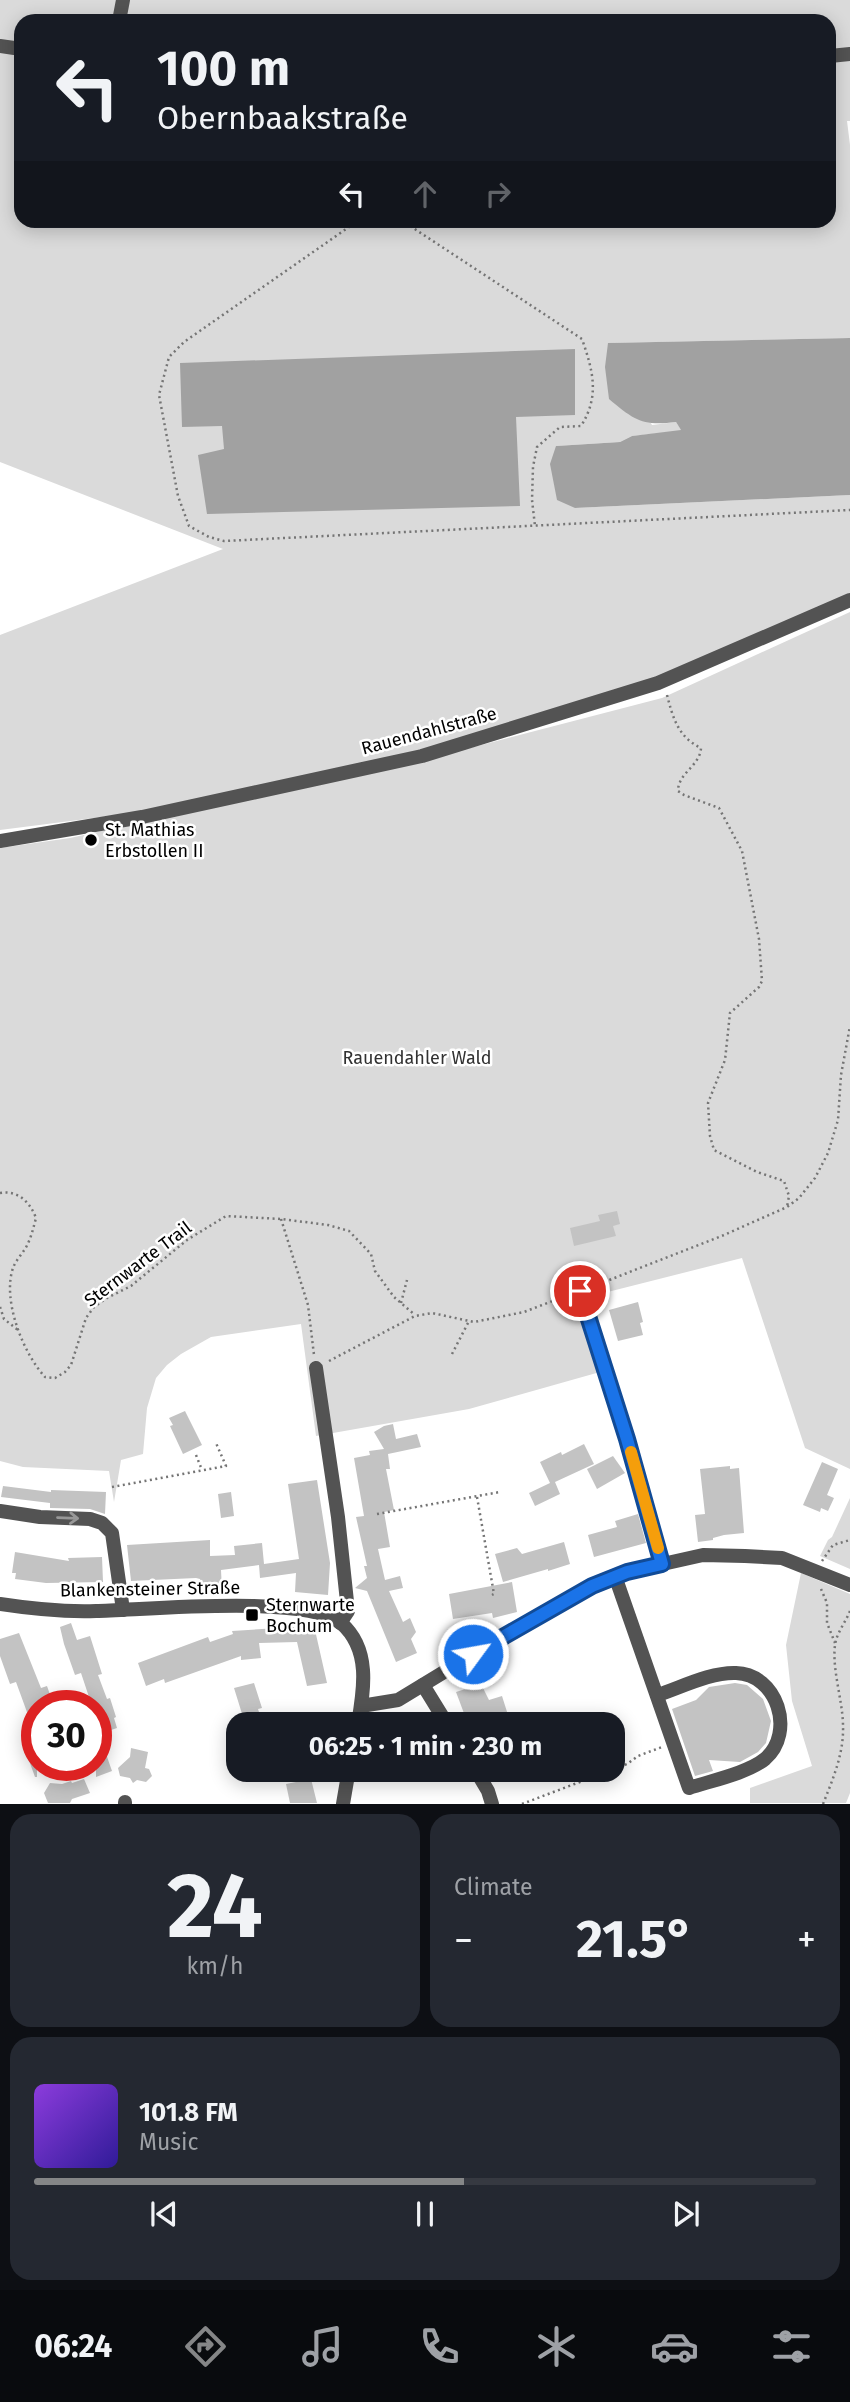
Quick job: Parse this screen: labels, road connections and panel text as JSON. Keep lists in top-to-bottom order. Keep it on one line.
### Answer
{"streets":{"street":["Rauendahlstraße","Blankensteiner Straße"],"path":["Sternwarte Trail"]},"parks":["Rauendahler Wald"],"places":{"other":["St. Mathias Erbstollen II"],"transit":["Sternwarte Bochum"]},"page":{"turn":["100 m","Obernbaakstraße"],"limit":"30","trip":"06:25 · 1 min · 230 m","tile":[["24","km/h"],"Climate"],"heat":["−","21.5°","+"],"song":["101.8 FM","Music"],"tabs":"06:24"}}
